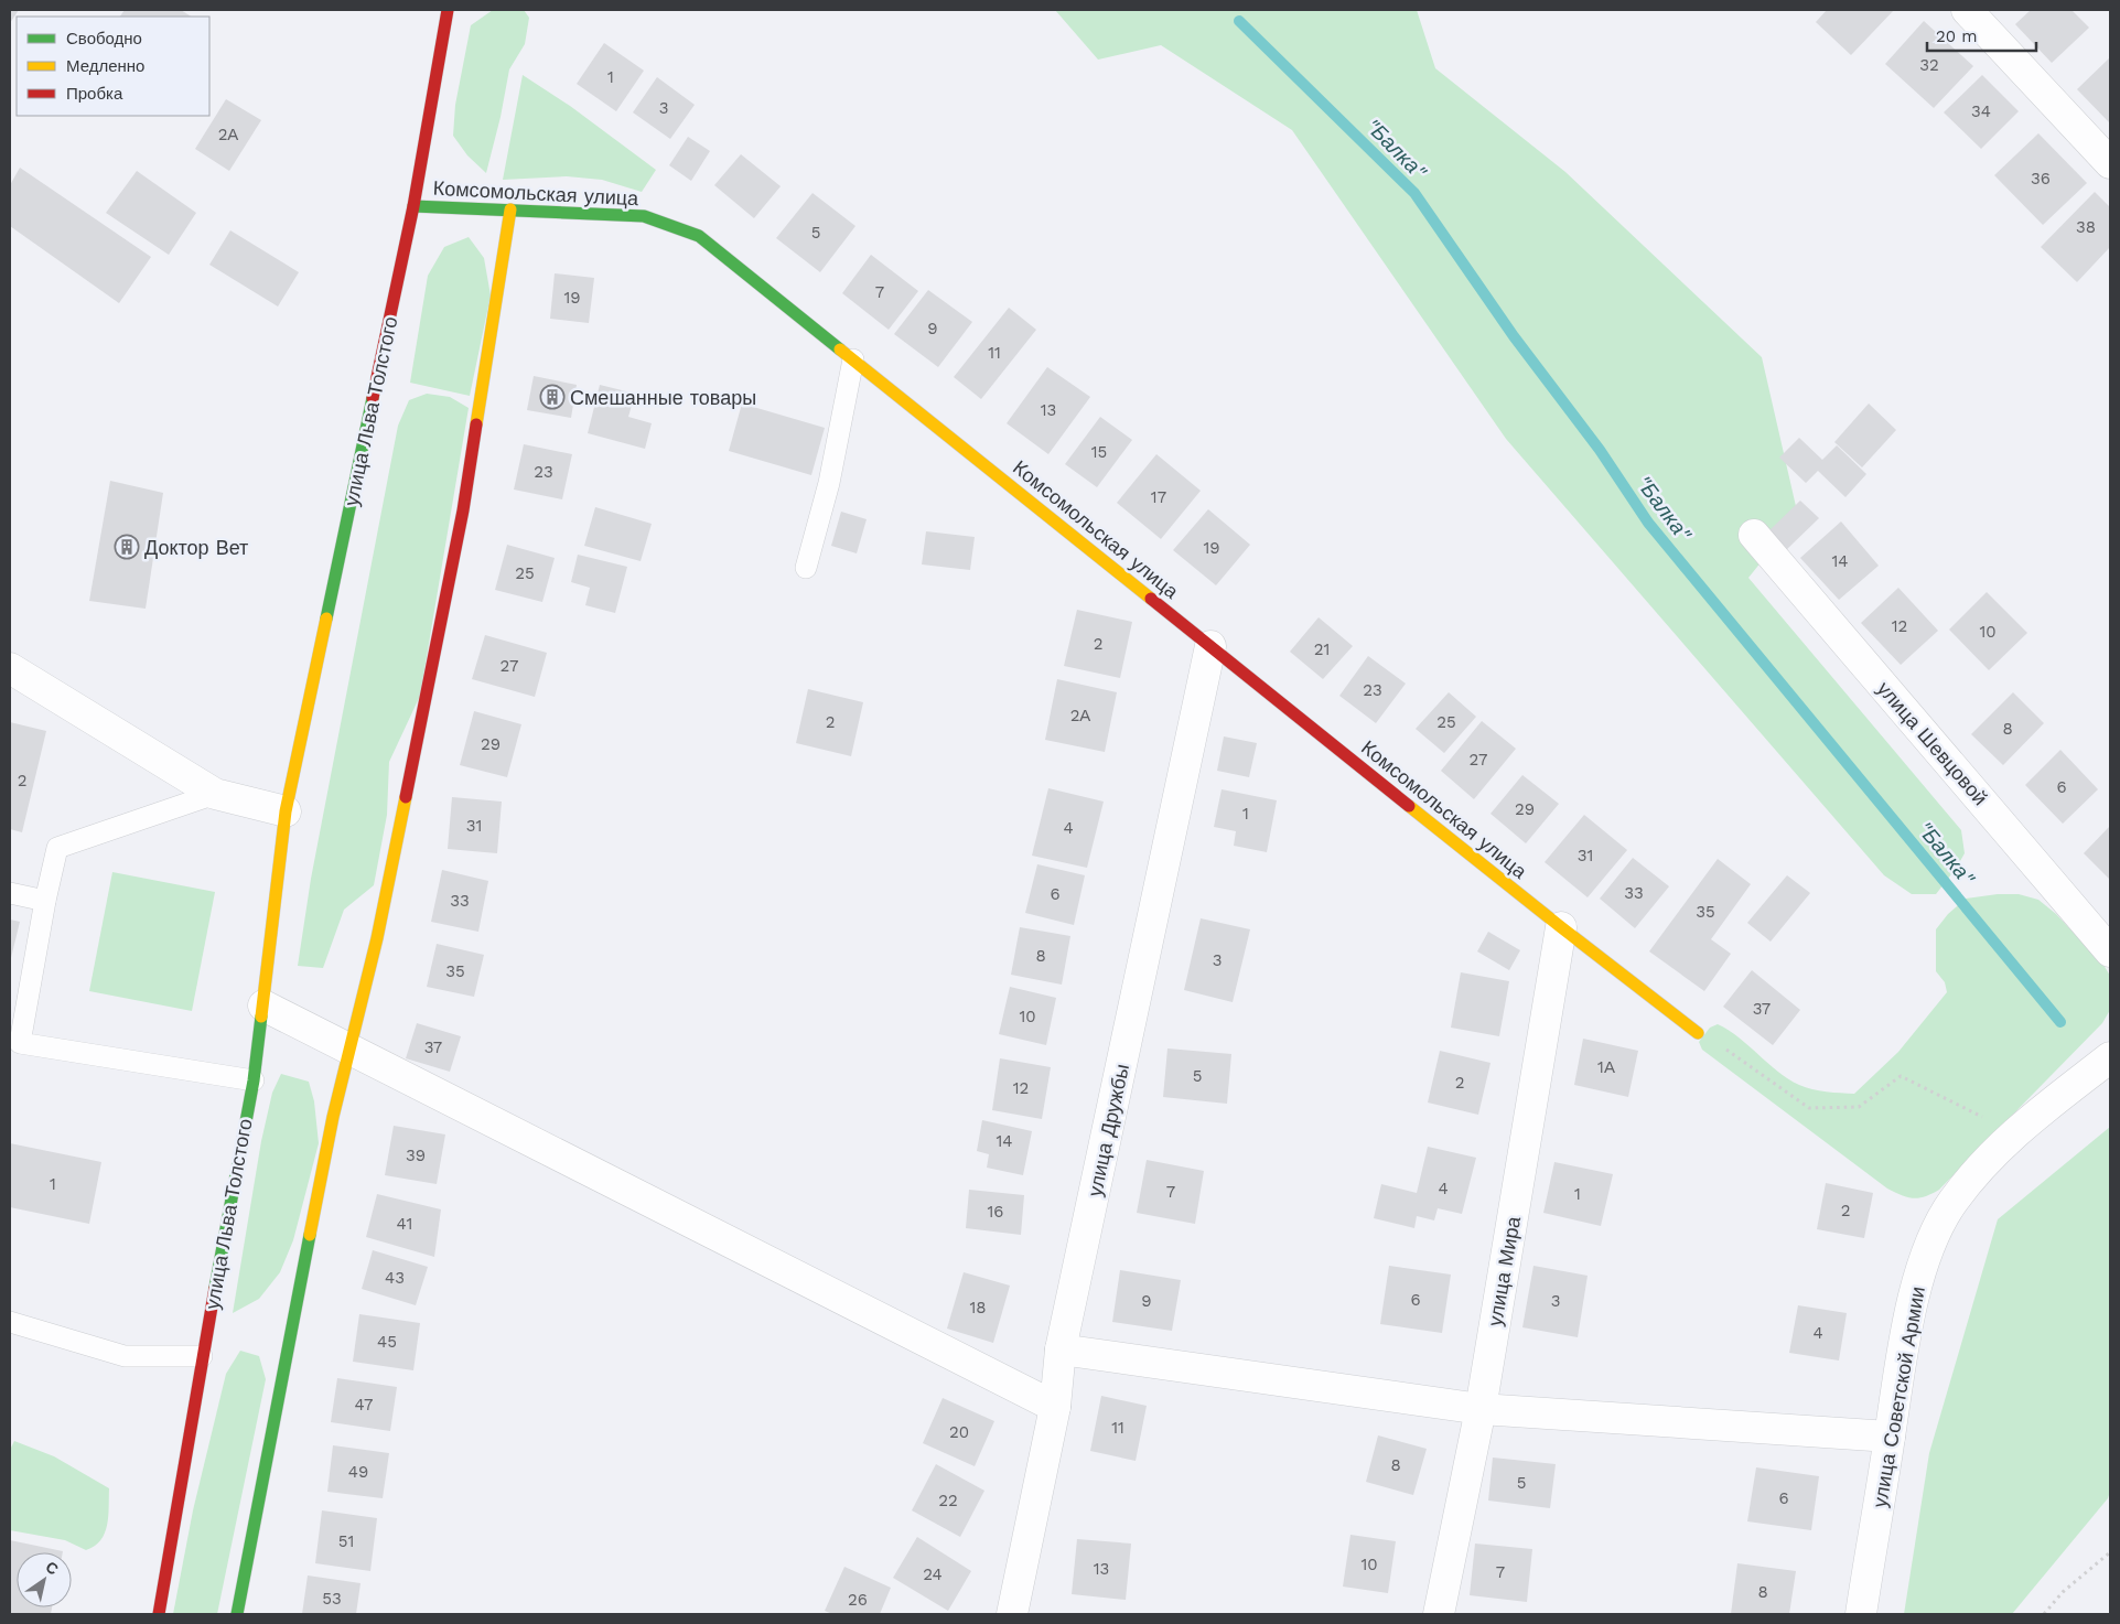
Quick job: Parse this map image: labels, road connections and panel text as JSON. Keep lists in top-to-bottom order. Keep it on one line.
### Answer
{"streets":{"street":["Комсомольская улица","улица Льва Толстого","улица Шевцовой","улица Дружбы","улица Мира","улица Советской Армии"]},"crossings":[["Комсомольская улица","улица Льва Толстого"],["Комсомольская улица","улица Дружбы"],["Комсомольская улица","улица Мира"]],"water":["\"Балка\""],"places":{"building":["Смешанные товары","Доктор Вет"]},"house_numbers":["32","1","3","34","2А","36","38","5","7","19","9","11","13","15","23","17","19","14","25","12","10","2","21","27","23","2А","2","25","8","29","27","2","6","29","1","31","4","31","33","6","33","35","8","3","35","37","10","37","1А","5","2","12","14","39","1","4","7","1","2","16","41","43","6","9","3","18","4","45","47","11","20","8","49","5","6","22","51","10","13","7","24","8","53","26"],"legend":["Свободно","Медленно","Пробка"],"scale_bar":"20 m","north":"top right"}
